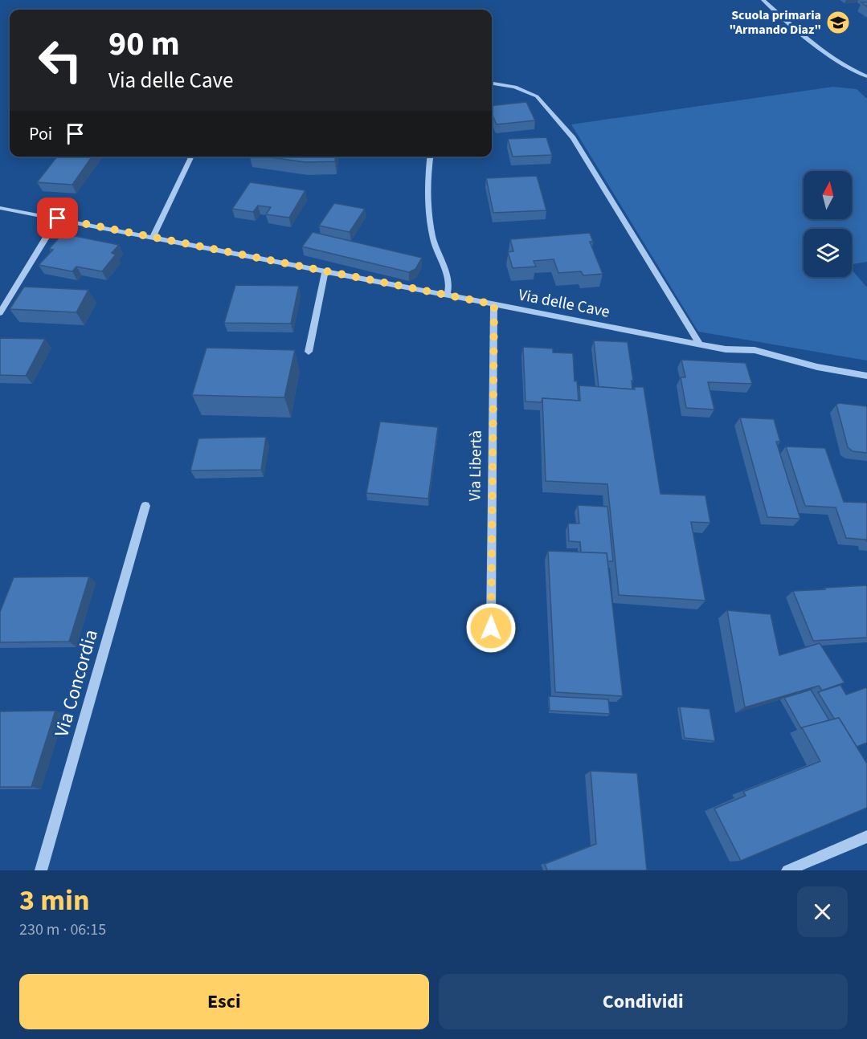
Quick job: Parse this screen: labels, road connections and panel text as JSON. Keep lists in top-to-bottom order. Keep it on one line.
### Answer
{"streets":{"street":["Via delle Cave","Via Libertà","Via Concordia"]},"crossings":[["Via delle Cave","Via Libertà"]],"places":{"school or university":["Scuola primaria \"Armando Diaz\""]},"north":"top","page":{"turn":["90 m","Via delle Cave"],"then":"Poi","heading":["3 min","230 m · 06:15"],"buttons":["Esci","Condividi"]}}
